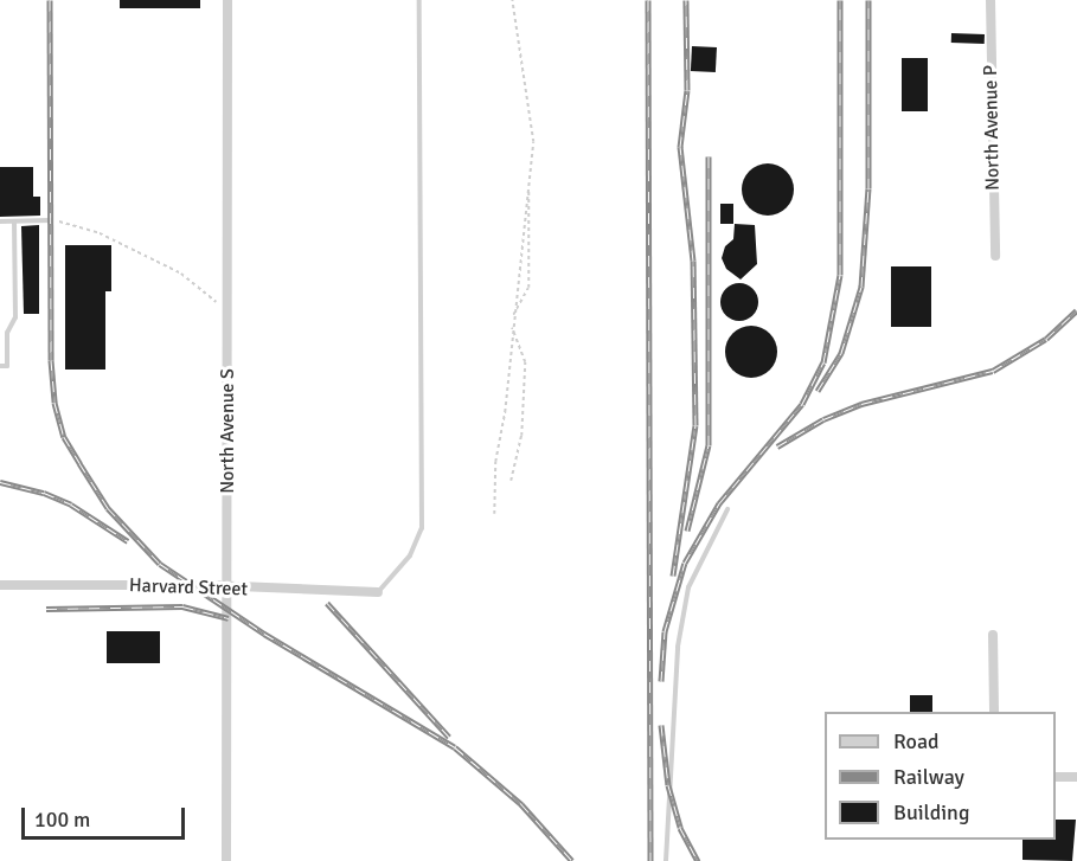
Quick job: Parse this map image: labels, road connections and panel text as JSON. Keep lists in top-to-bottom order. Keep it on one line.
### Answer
{"streets":{"street":["North Avenue P","North Avenue S","Harvard Street"]},"crossings":[["North Avenue S","Harvard Street"]],"legend":["Road","Railway","Building"],"scale_bar":"100 m"}
